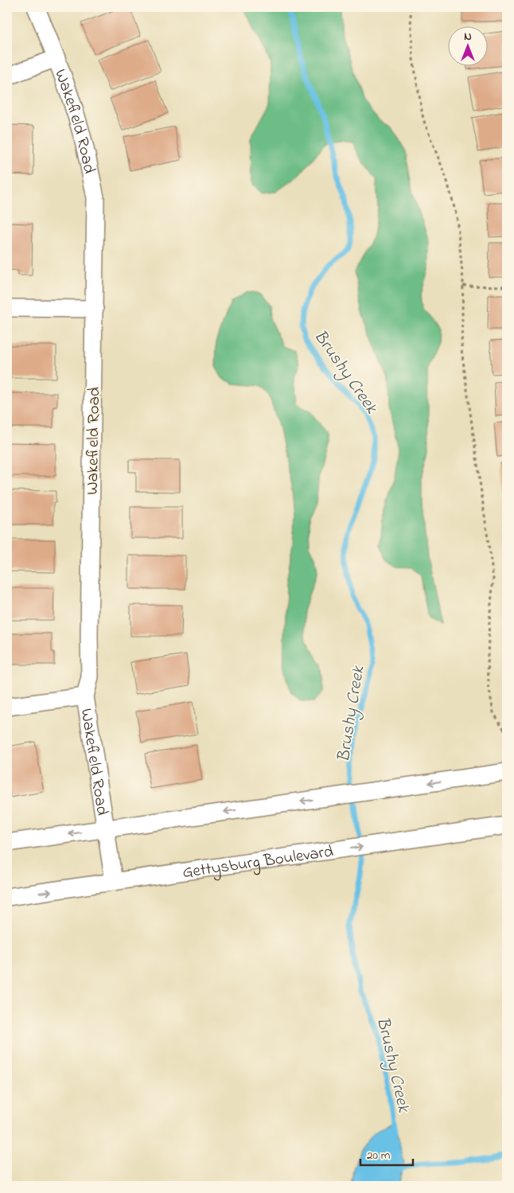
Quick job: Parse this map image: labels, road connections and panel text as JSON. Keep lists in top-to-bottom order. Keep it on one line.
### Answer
{"streets":{"street":["Wakefield Road","Gettysburg Boulevard"]},"crossings":[["Wakefield Road","Gettysburg Boulevard"]],"water":["Brushy Creek"],"scale_bar":"20 m","north":"top"}
